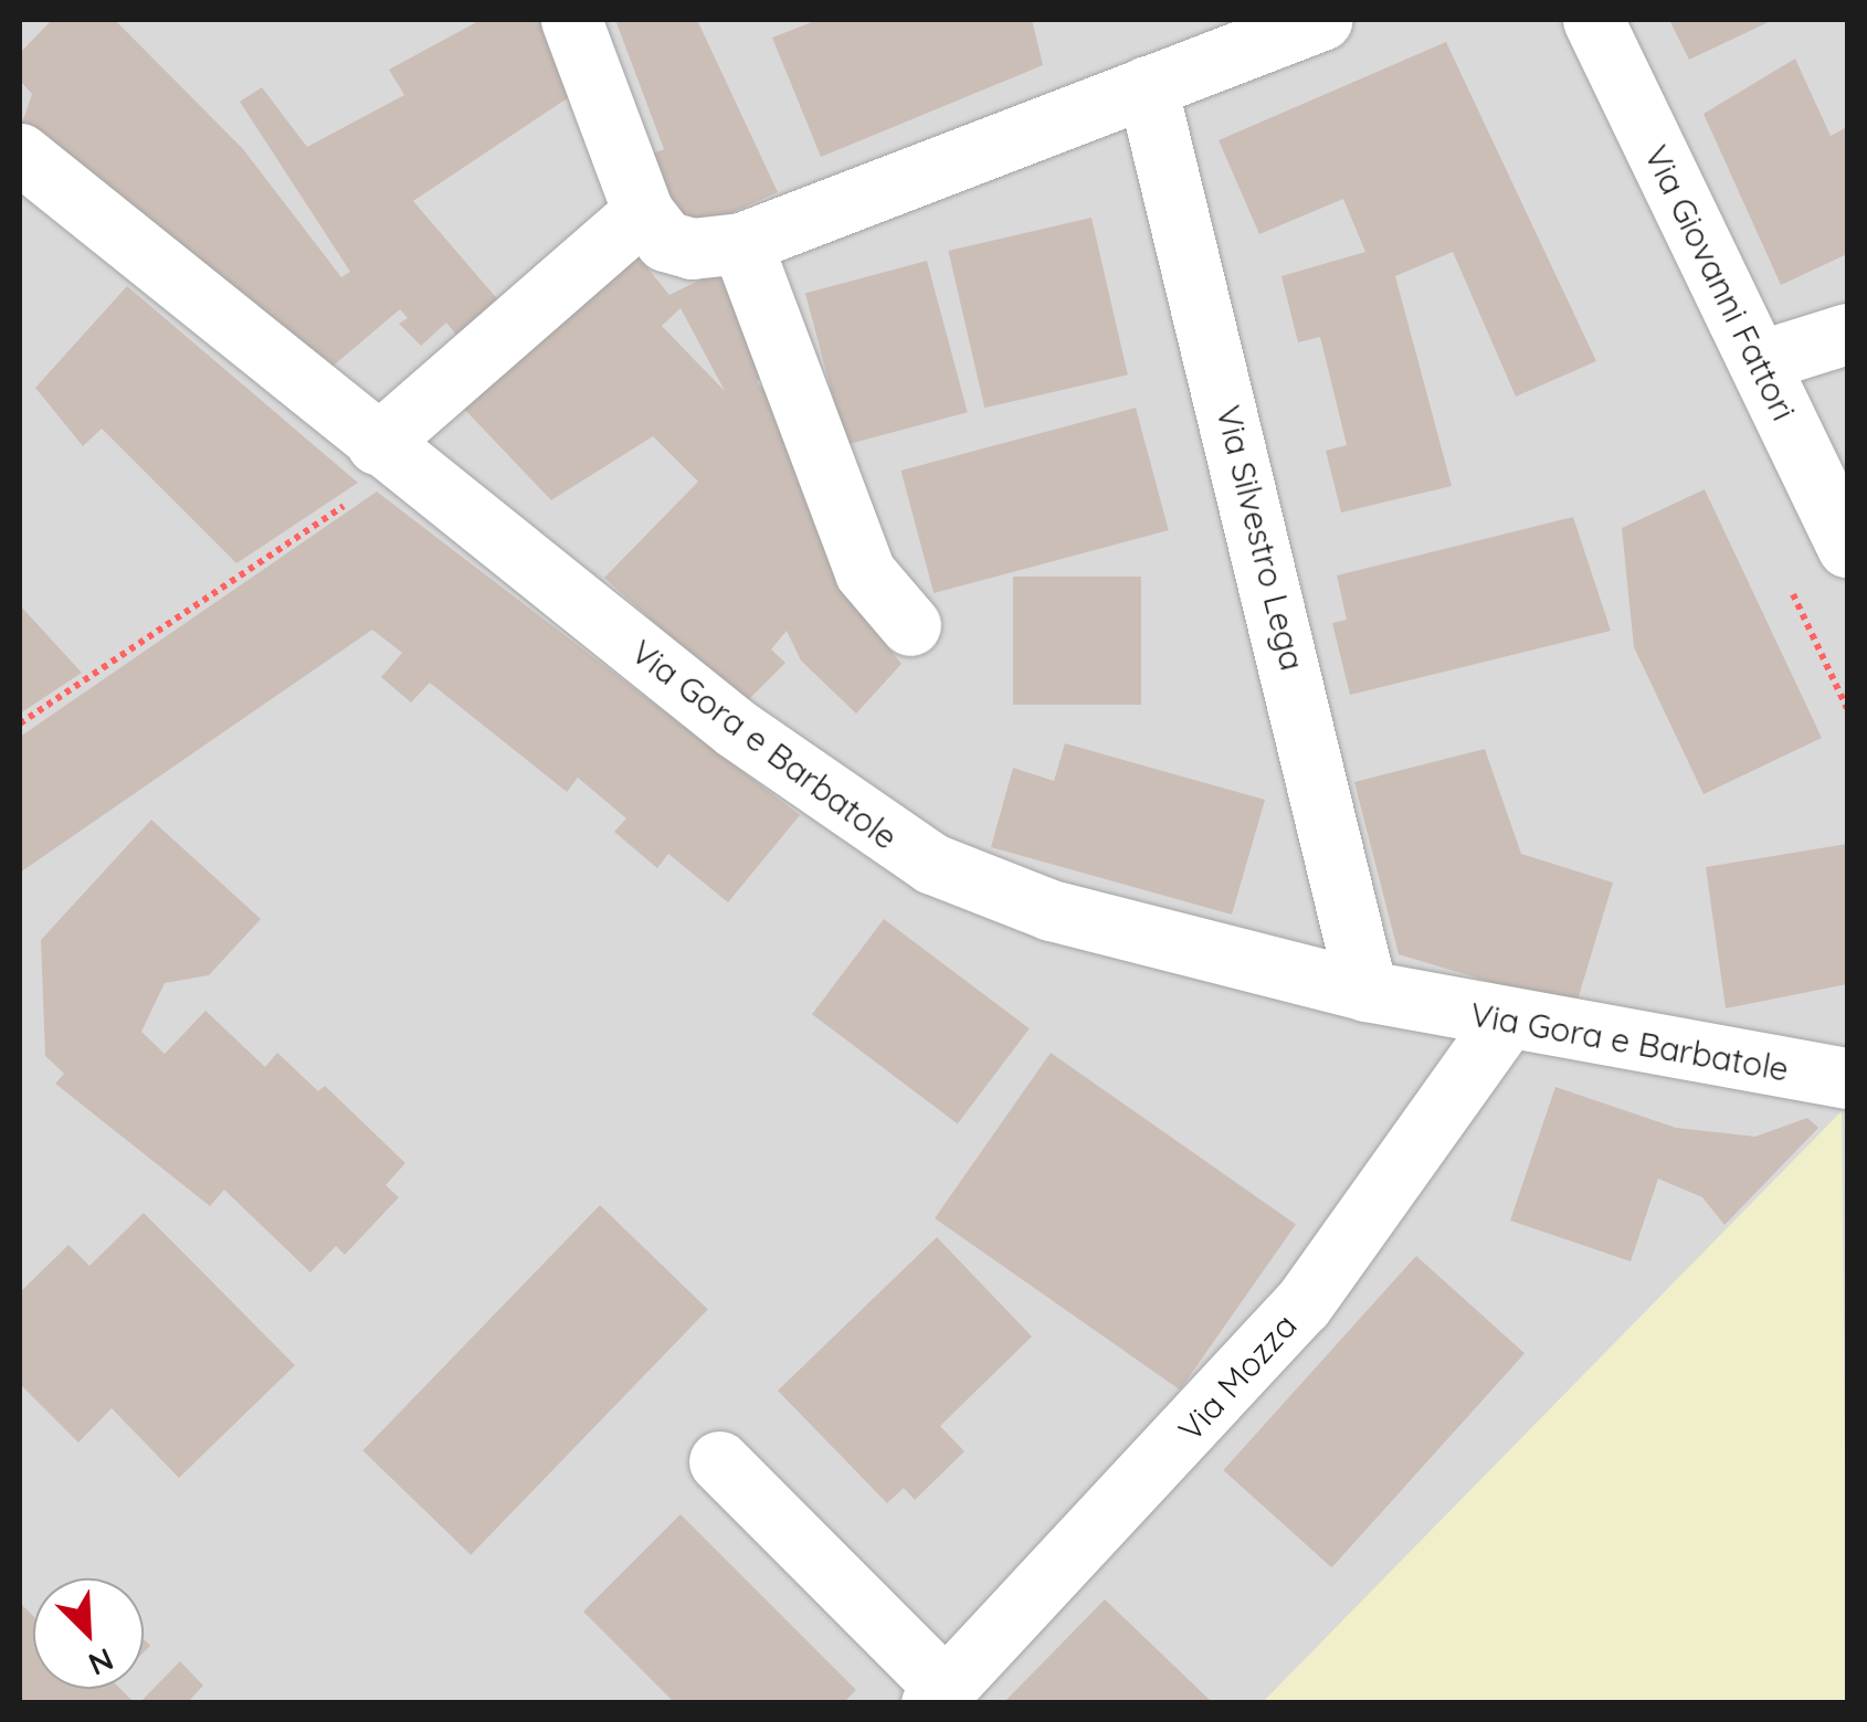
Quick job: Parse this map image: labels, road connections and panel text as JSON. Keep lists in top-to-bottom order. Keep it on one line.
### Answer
{"streets":{"street":["Via Giovanni Fattori","Via Silvestro Lega","Via Gora e Barbatole","Via Mozza"]},"crossings":[["Via Silvestro Lega","Via Gora e Barbatole"],["Via Gora e Barbatole","Via Mozza"]],"north":"bottom right"}
